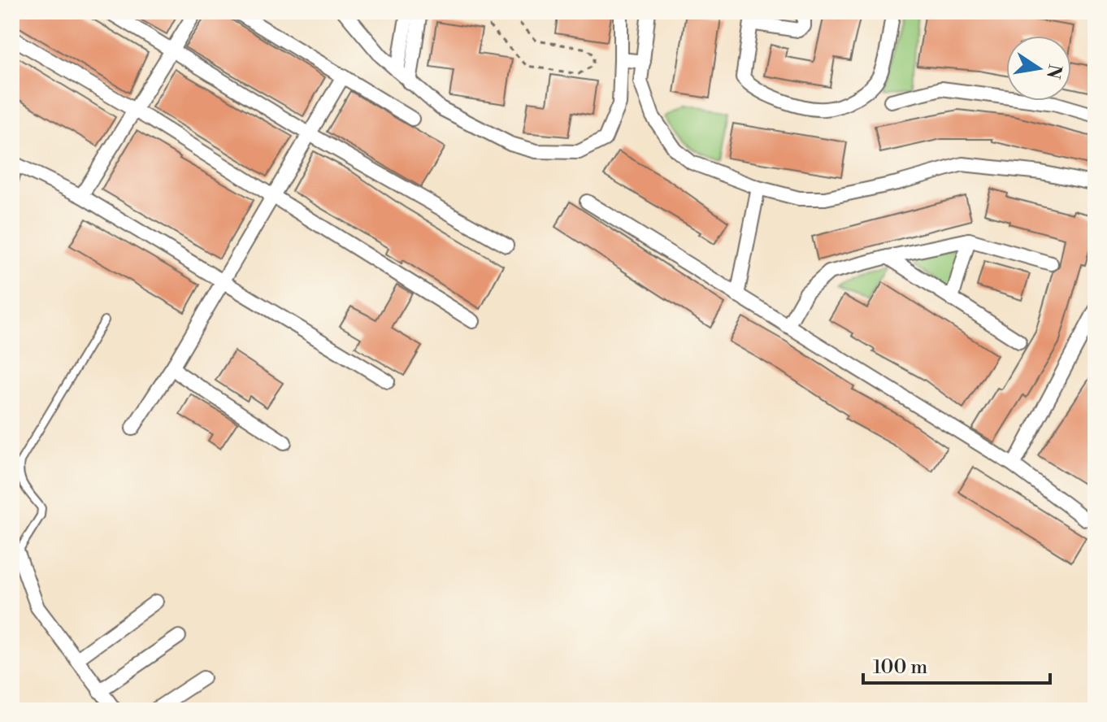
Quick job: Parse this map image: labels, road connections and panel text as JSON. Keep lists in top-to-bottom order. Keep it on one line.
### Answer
{"scale_bar":"100 m","north":"right"}
